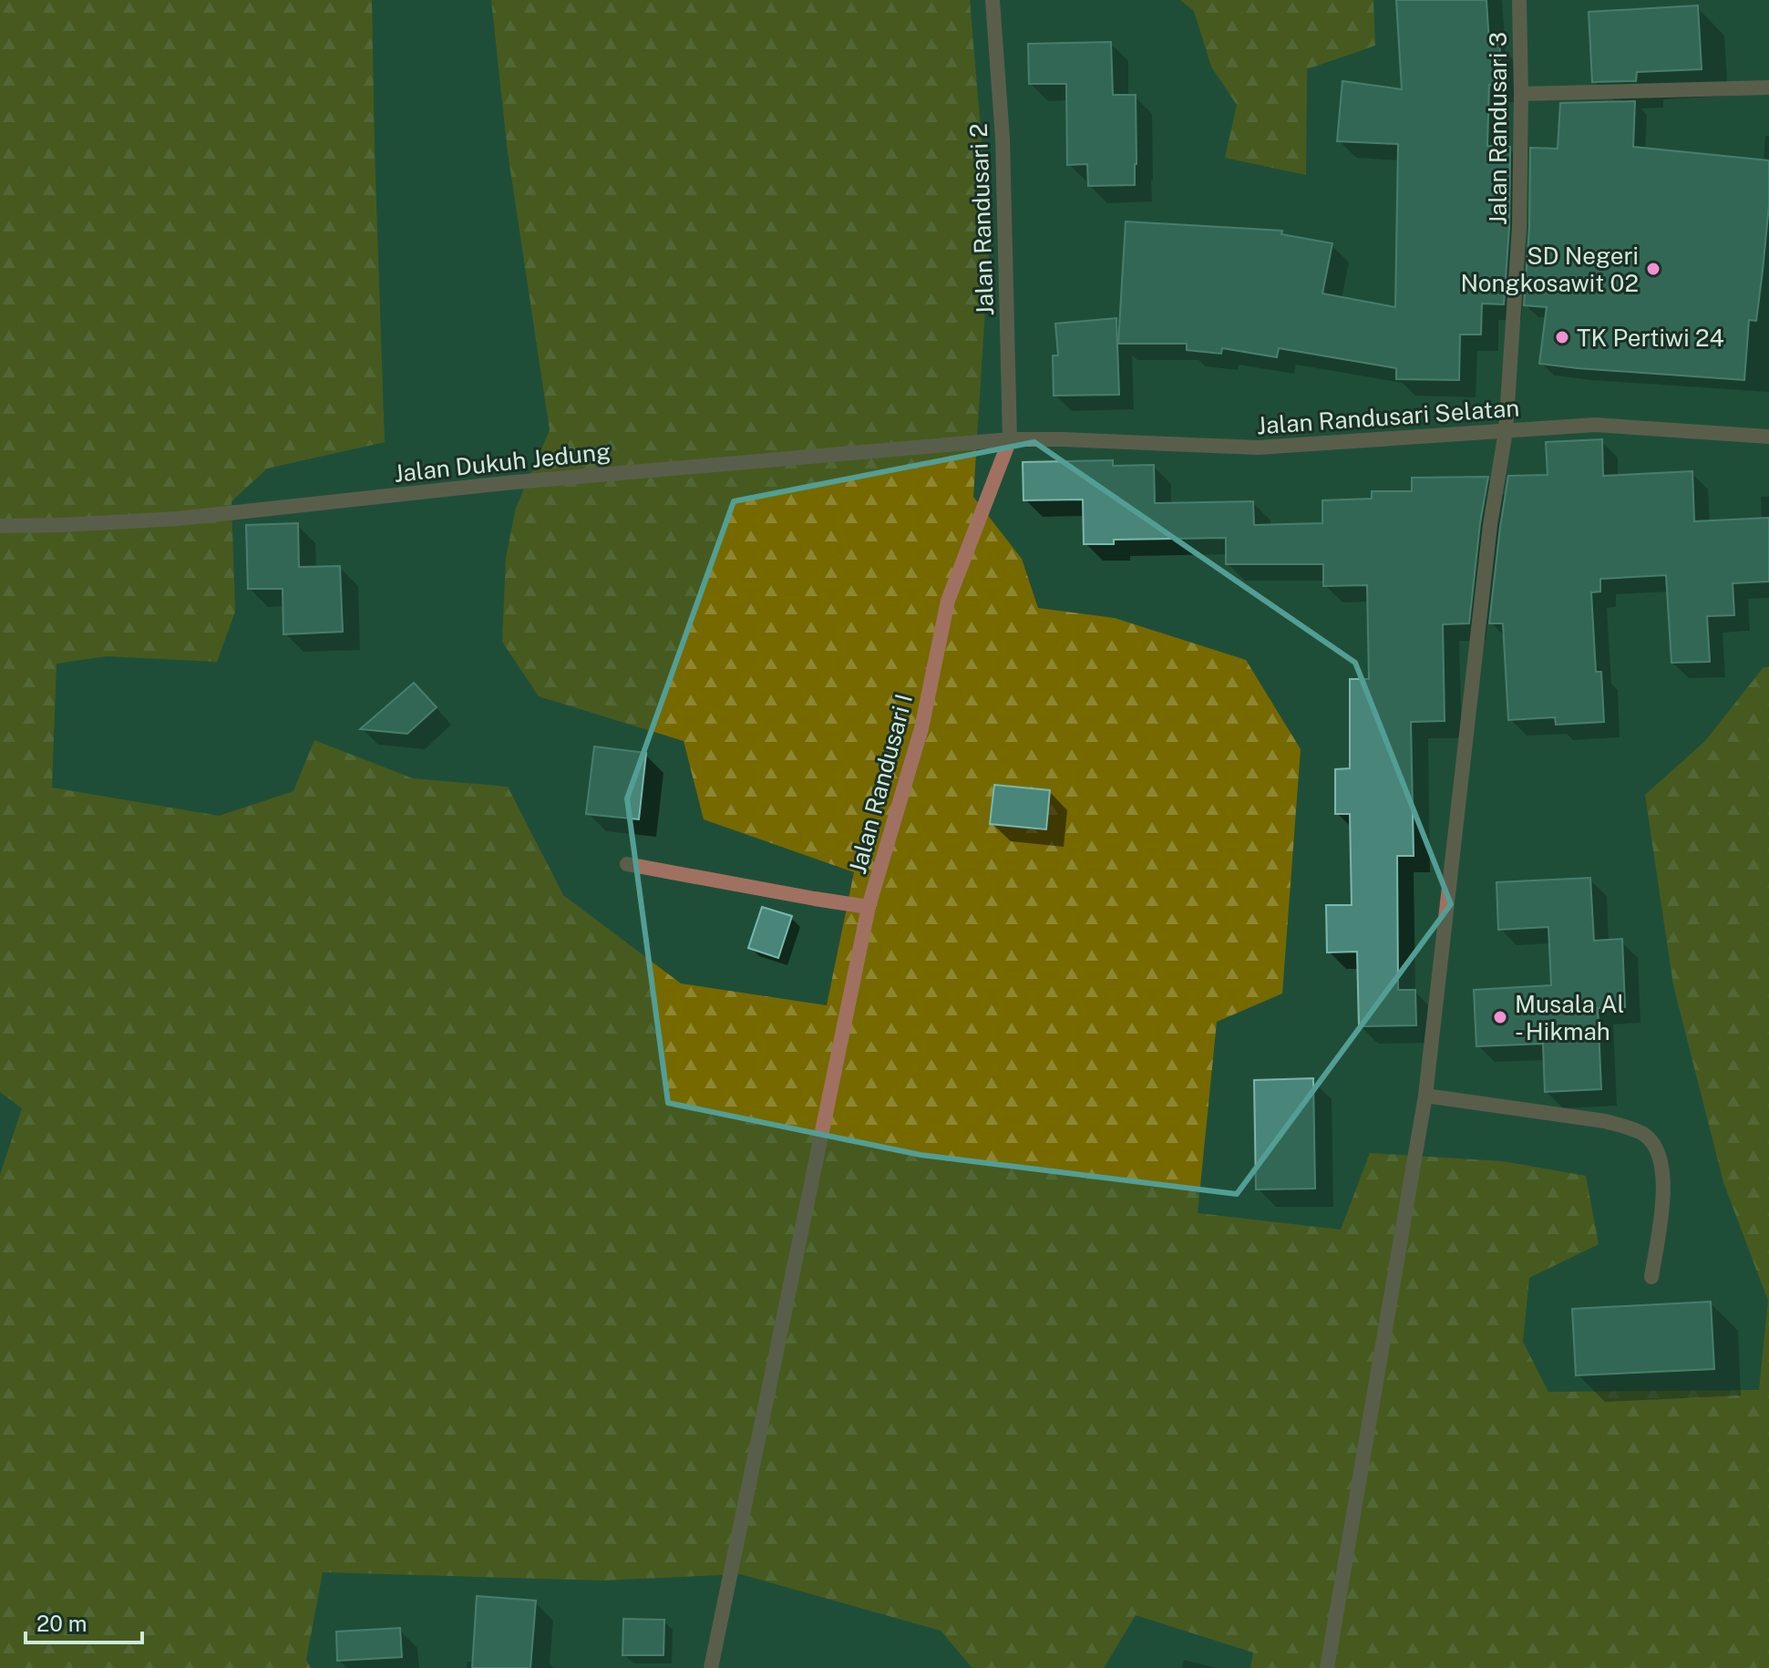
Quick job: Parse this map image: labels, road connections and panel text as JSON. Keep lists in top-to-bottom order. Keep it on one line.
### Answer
{"streets":{"street":["Jalan Randusari 3","Jalan Randusari 2","Jalan Randusari Selatan","Jalan Dukuh Jedung","Jalan Randusari I"]},"crossings":[["Jalan Randusari 3","Jalan Randusari Selatan"],["Jalan Randusari 2","Jalan Randusari Selatan"],["Jalan Randusari 2","Jalan Dukuh Jedung"],["Jalan Randusari 2","Jalan Randusari I"],["Jalan Randusari Selatan","Jalan Dukuh Jedung"],["Jalan Randusari Selatan","Jalan Randusari I"],["Jalan Dukuh Jedung","Jalan Randusari I"]],"places":["SD Negeri Nongkosawit 02","TK Pertiwi 24","Musala Al - Hikmah"],"scale_bar":"20 m"}
